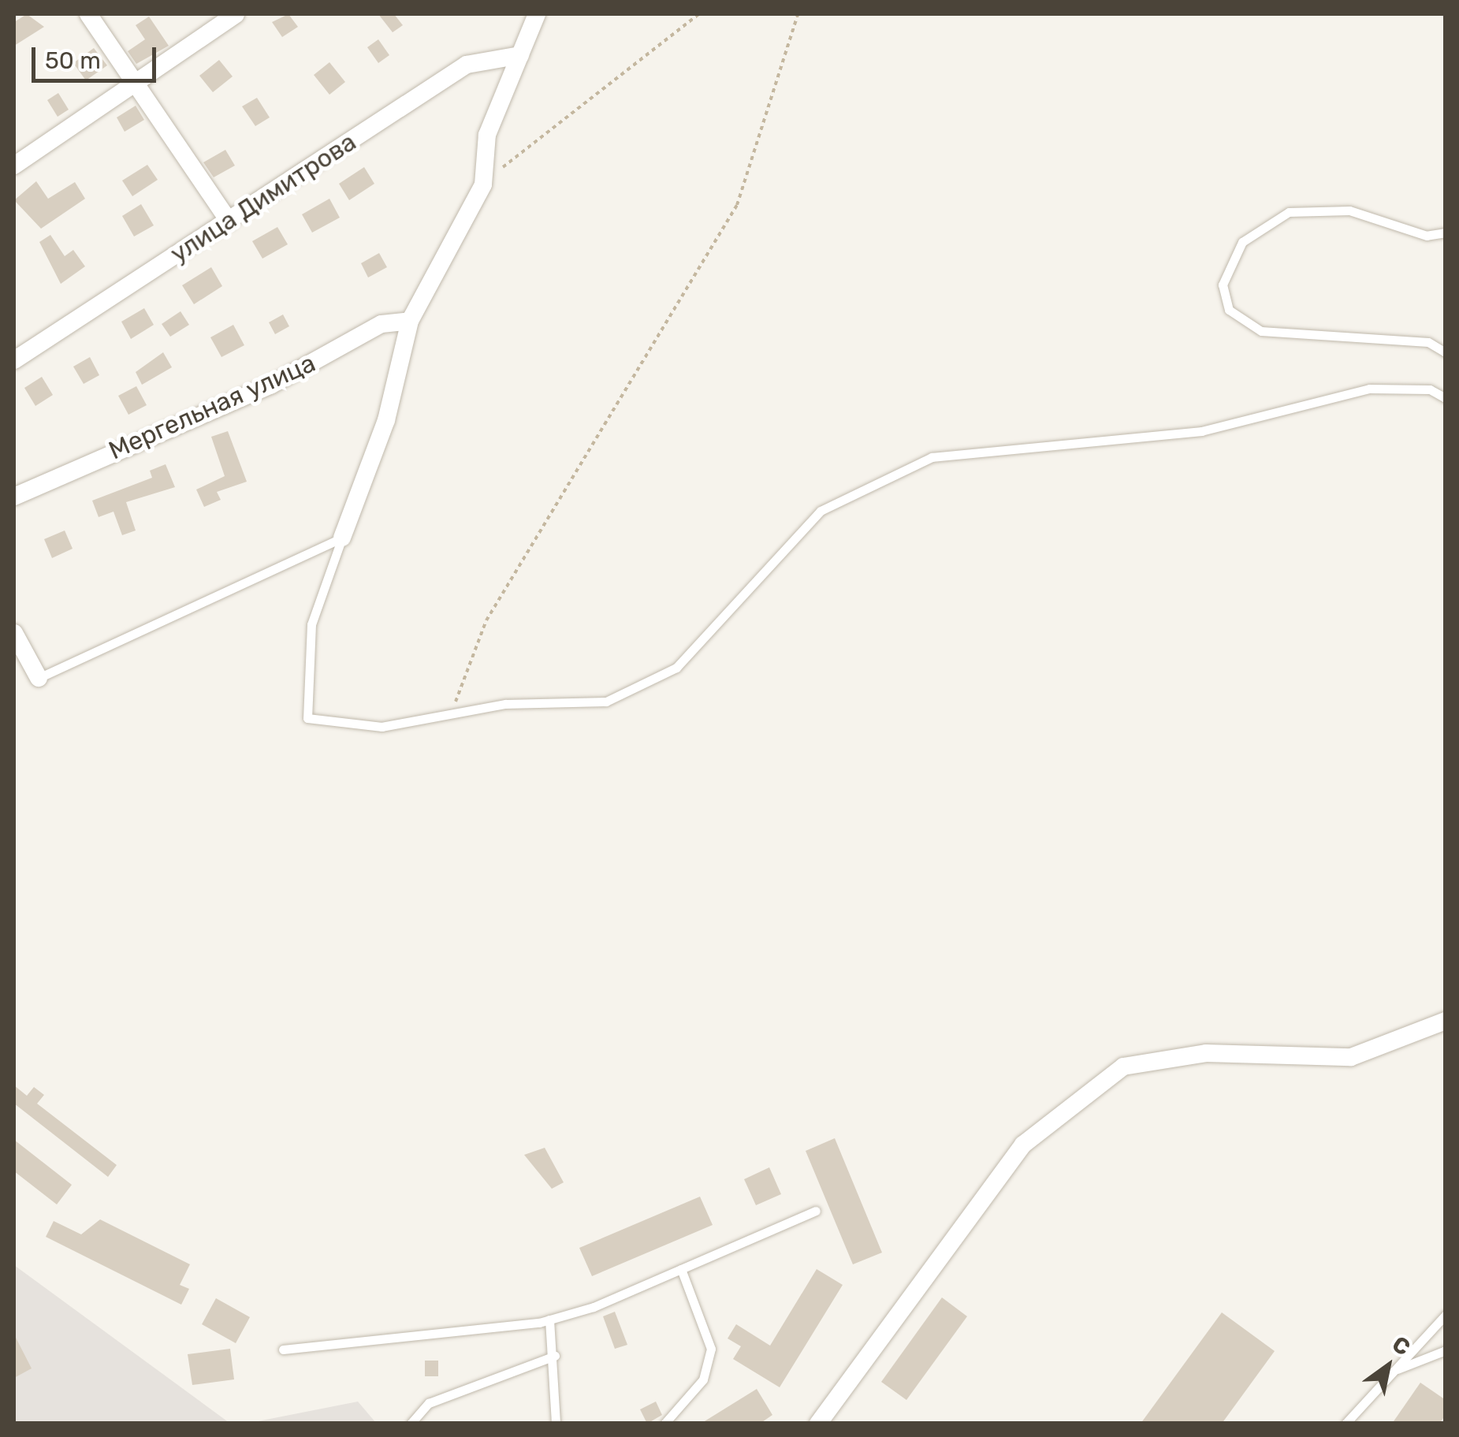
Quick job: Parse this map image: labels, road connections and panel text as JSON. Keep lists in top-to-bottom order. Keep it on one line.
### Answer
{"streets":{"street":["улица Димитрова","Мергельная улица"]},"scale_bar":"50 m","north":"top right"}
